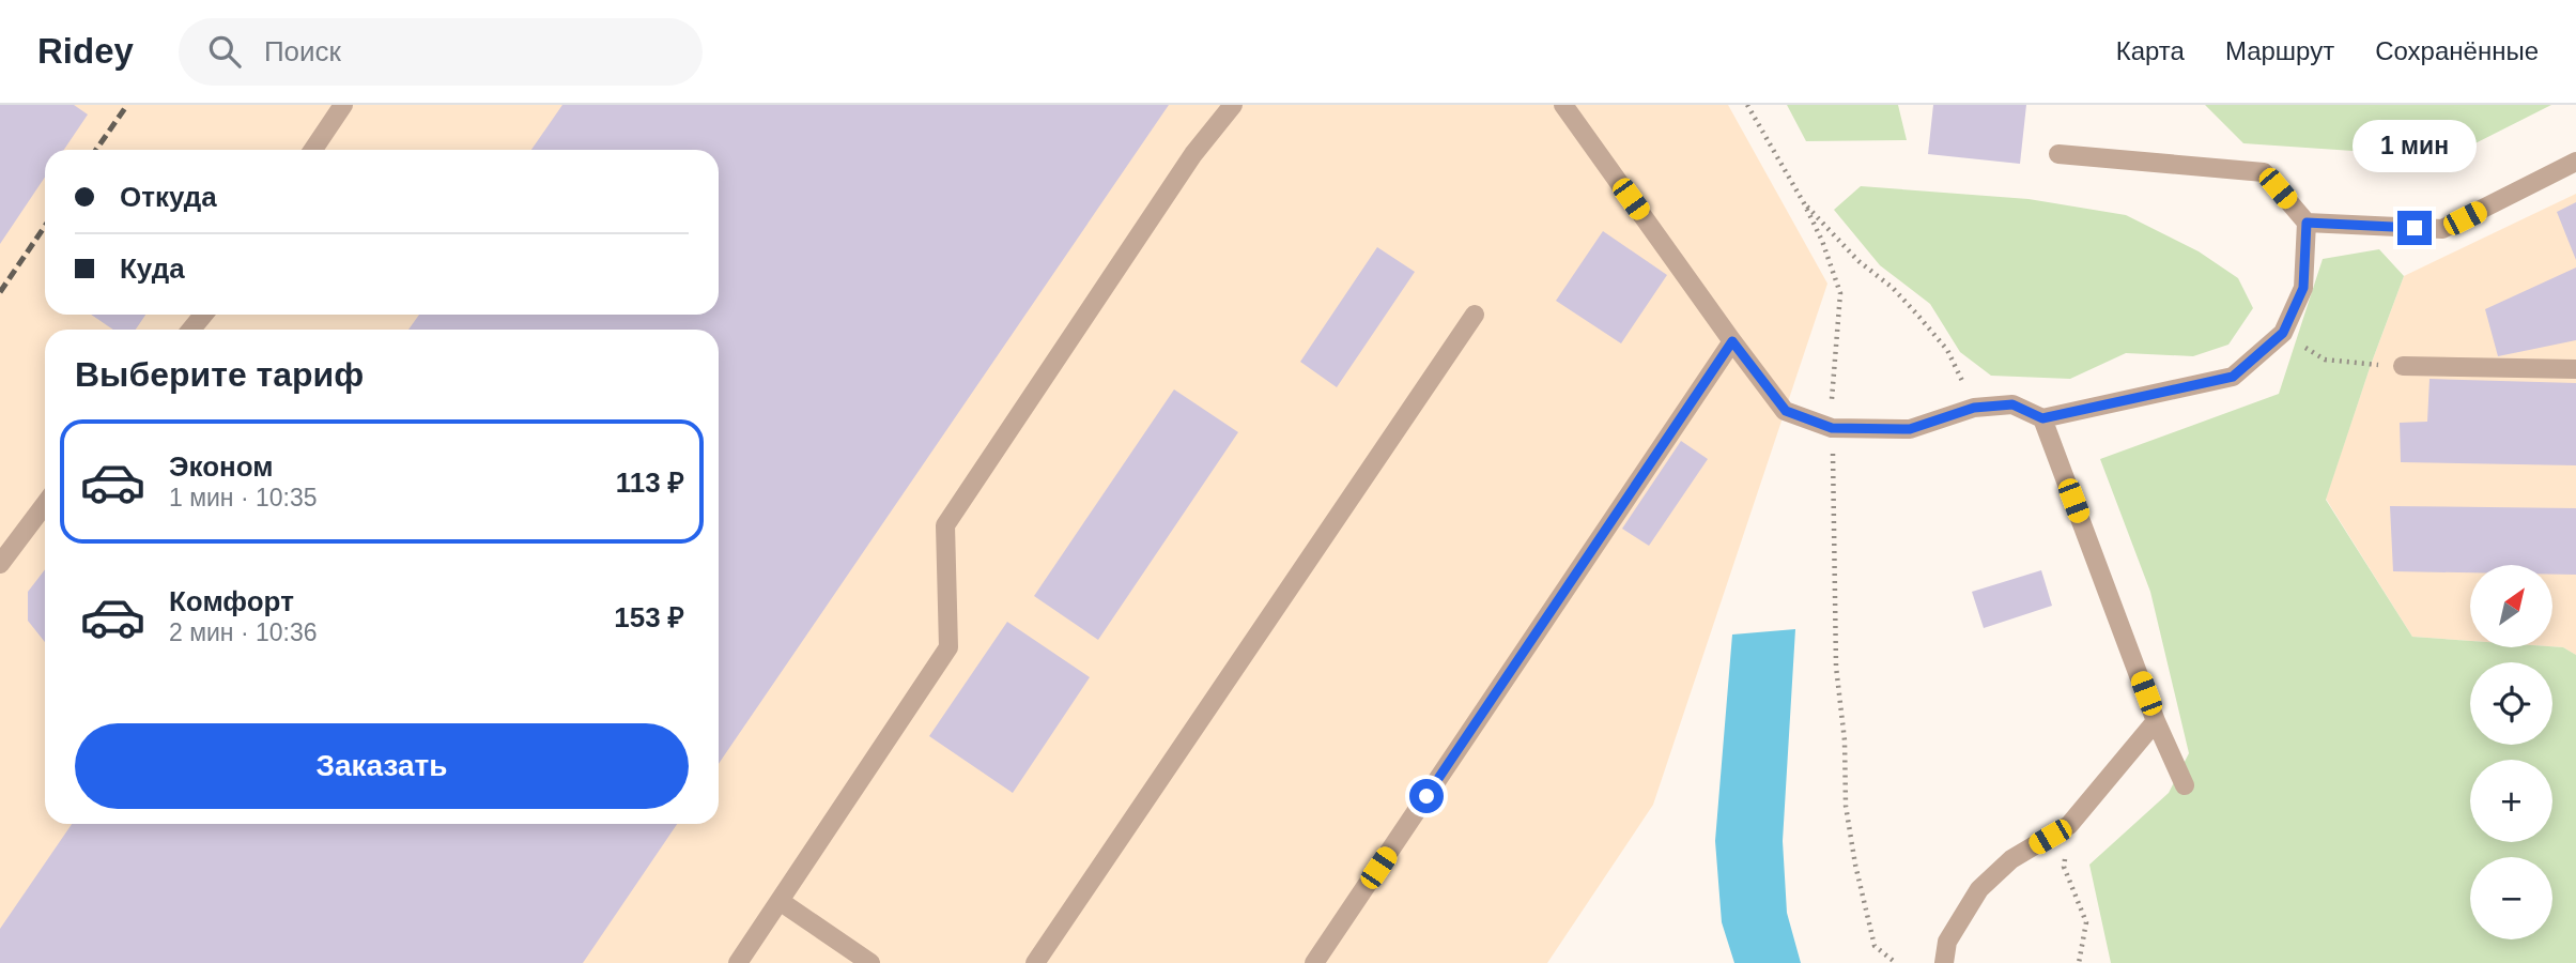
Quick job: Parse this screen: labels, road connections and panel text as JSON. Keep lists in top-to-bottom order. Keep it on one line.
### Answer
{"north":"top right","page":{"header":"Ridey","search":"Поиск","nav":["Карта","Маршрут","Сохранённые"],"bubble":"1 мин","banner":["Откуда","Куда"],"heading":"Выберите тариф","list":[{"name":"Эконом","note":"1 мин · 10:35","value":"113 ₽"},{"name":"Комфорт","note":"2 мин · 10:36","value":"153 ₽"}],"map_buttons":["+","−"],"buttons":"Заказать"}}
